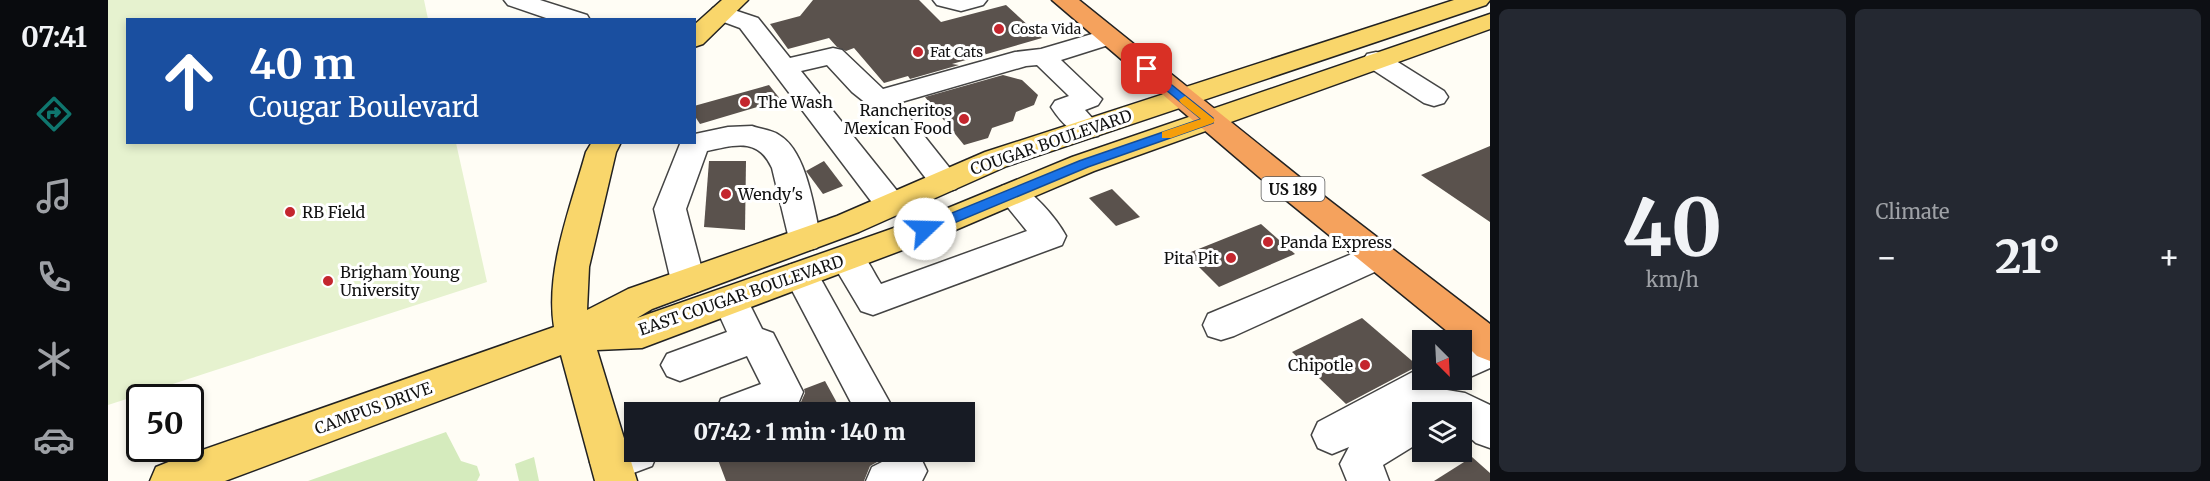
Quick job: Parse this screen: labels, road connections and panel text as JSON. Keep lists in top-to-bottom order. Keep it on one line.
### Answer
{"streets":{"highway":["US 189"],"main road":["COUGAR BOULEVARD","EAST COUGAR BOULEVARD","CAMPUS DRIVE"]},"crossings":[["COUGAR BOULEVARD","US 189"],["COUGAR BOULEVARD","EAST COUGAR BOULEVARD"],["EAST COUGAR BOULEVARD","CAMPUS DRIVE"]],"places":["Costa Vida","Fat Cats","The Wash","Rancheritos Mexican Food","Wendy's","RB Field","Panda Express","Pita Pit","Brigham Young University","Chipotle"],"north":"bottom right","page":{"tabs":"07:41","tile":[["40","km/h"],"Climate"],"turn":["40 m","Cougar Boulevard"],"heat":["−","21°","+"],"limit":"50","trip":"07:42 · 1 min · 140 m"}}
